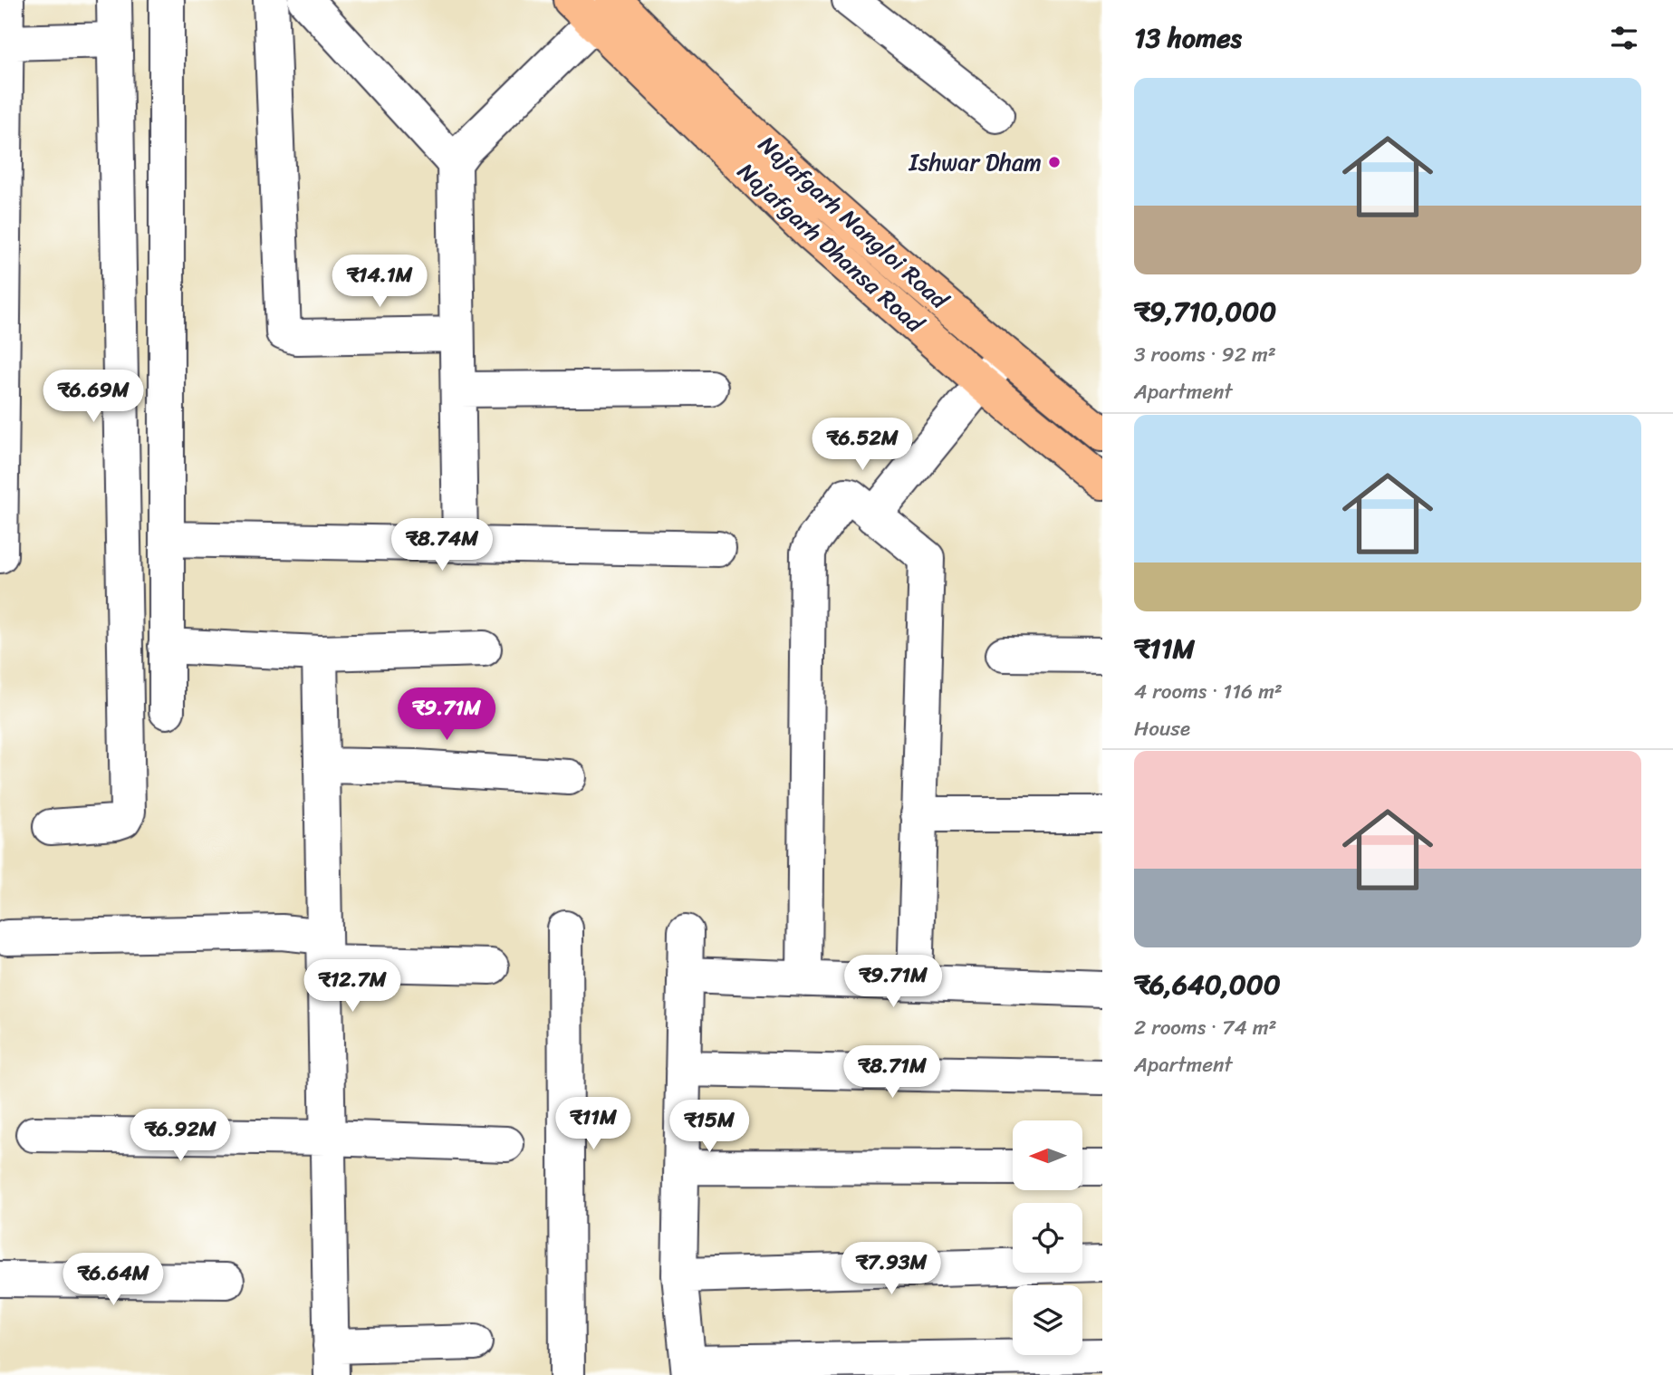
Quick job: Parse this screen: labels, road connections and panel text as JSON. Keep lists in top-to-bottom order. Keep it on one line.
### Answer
{"streets":{"main road":["Najafgarh Nangloi Road","Najafgarh Dhansa Road"]},"crossings":[["Najafgarh Nangloi Road","Najafgarh Dhansa Road"]],"places":["Ishwar Dham"],"north":"left","page":{"heading":"13 homes","list":[{"name":"₹9,710,000","note":"3 rooms · 92 m² · Apartment"},{"name":"₹11M","note":"4 rooms · 116 m² · House"},{"name":"₹6,640,000","note":"2 rooms · 74 m² · Apartment"}],"price":["₹14.1M","₹6.69M","₹6.52M","₹8.74M","₹9.71M","₹9.71M","₹12.7M","₹8.71M","₹11M","₹15M","₹6.92M","₹7.93M","₹6.64M"]}}
